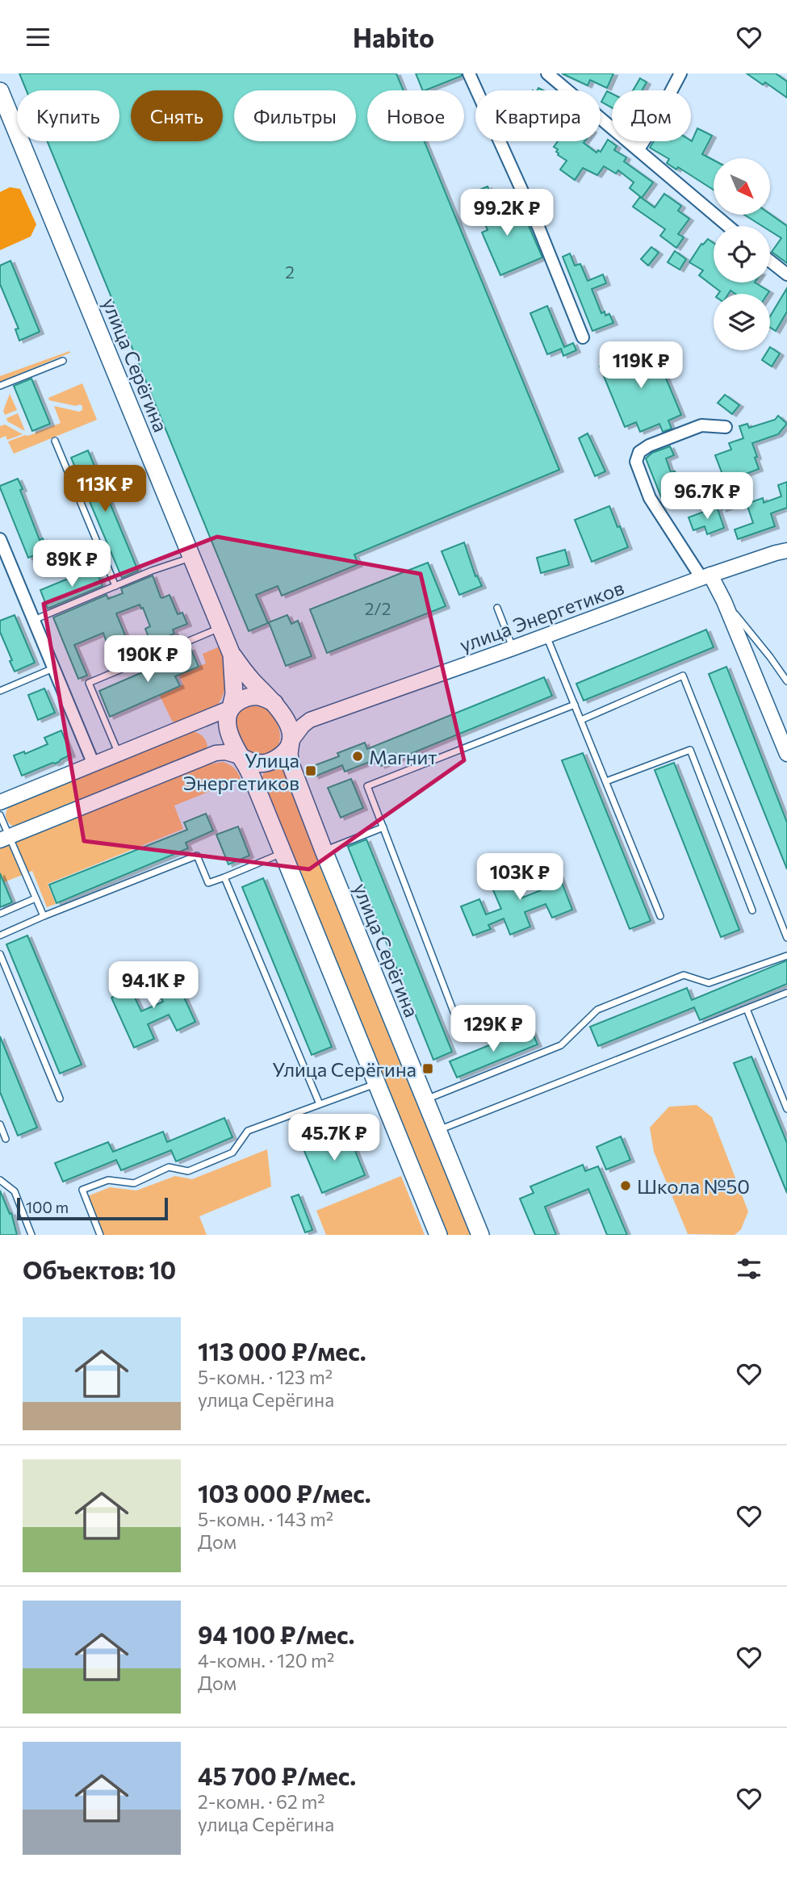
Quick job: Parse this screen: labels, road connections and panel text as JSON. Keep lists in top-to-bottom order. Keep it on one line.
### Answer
{"streets":{"main road":["улица Серёгина"],"street":["улица Энергетиков"]},"places":{"other":["Магнит","Школа №50"],"transit":["Улица Энергетиков","Улица Серёгина"]},"house_numbers":["2","2/2"],"scale_bar":"100 m","north":"bottom right","page":{"header":"Habito","chip":["Купить","Снять","Фильтры","Новое","Квартира","Дом"],"price":["99.2K ₽","119K ₽","113K ₽","96.7K ₽","89K ₽","190K ₽","103K ₽","94.1K ₽","129K ₽","45.7K ₽"],"scale":"100 m","heading":"Объектов: 10","list":[{"name":"113 000 ₽/мес.","note":"5-комн. · 123 m² · улица Серёгина"},{"name":"103 000 ₽/мес.","note":"5-комн. · 143 m² · Дом"},{"name":"94 100 ₽/мес.","note":"4-комн. · 120 m² · Дом"},{"name":"45 700 ₽/мес.","note":"2-комн. · 62 m² · улица Серёгина"}]}}
